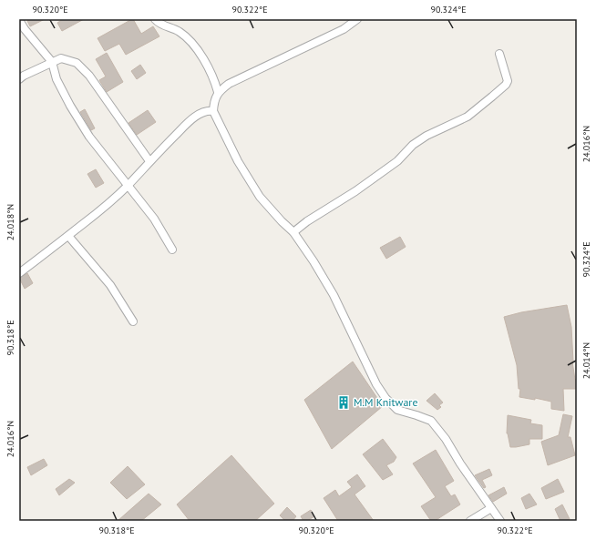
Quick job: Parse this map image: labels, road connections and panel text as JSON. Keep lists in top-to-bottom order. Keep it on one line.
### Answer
{"places":{"building":["M.M Knitware"]},"coordinates":["90.320°E","90.322°E","90.324°E","24.016°N","24.018°N","90.318°E","24.014°N"]}
